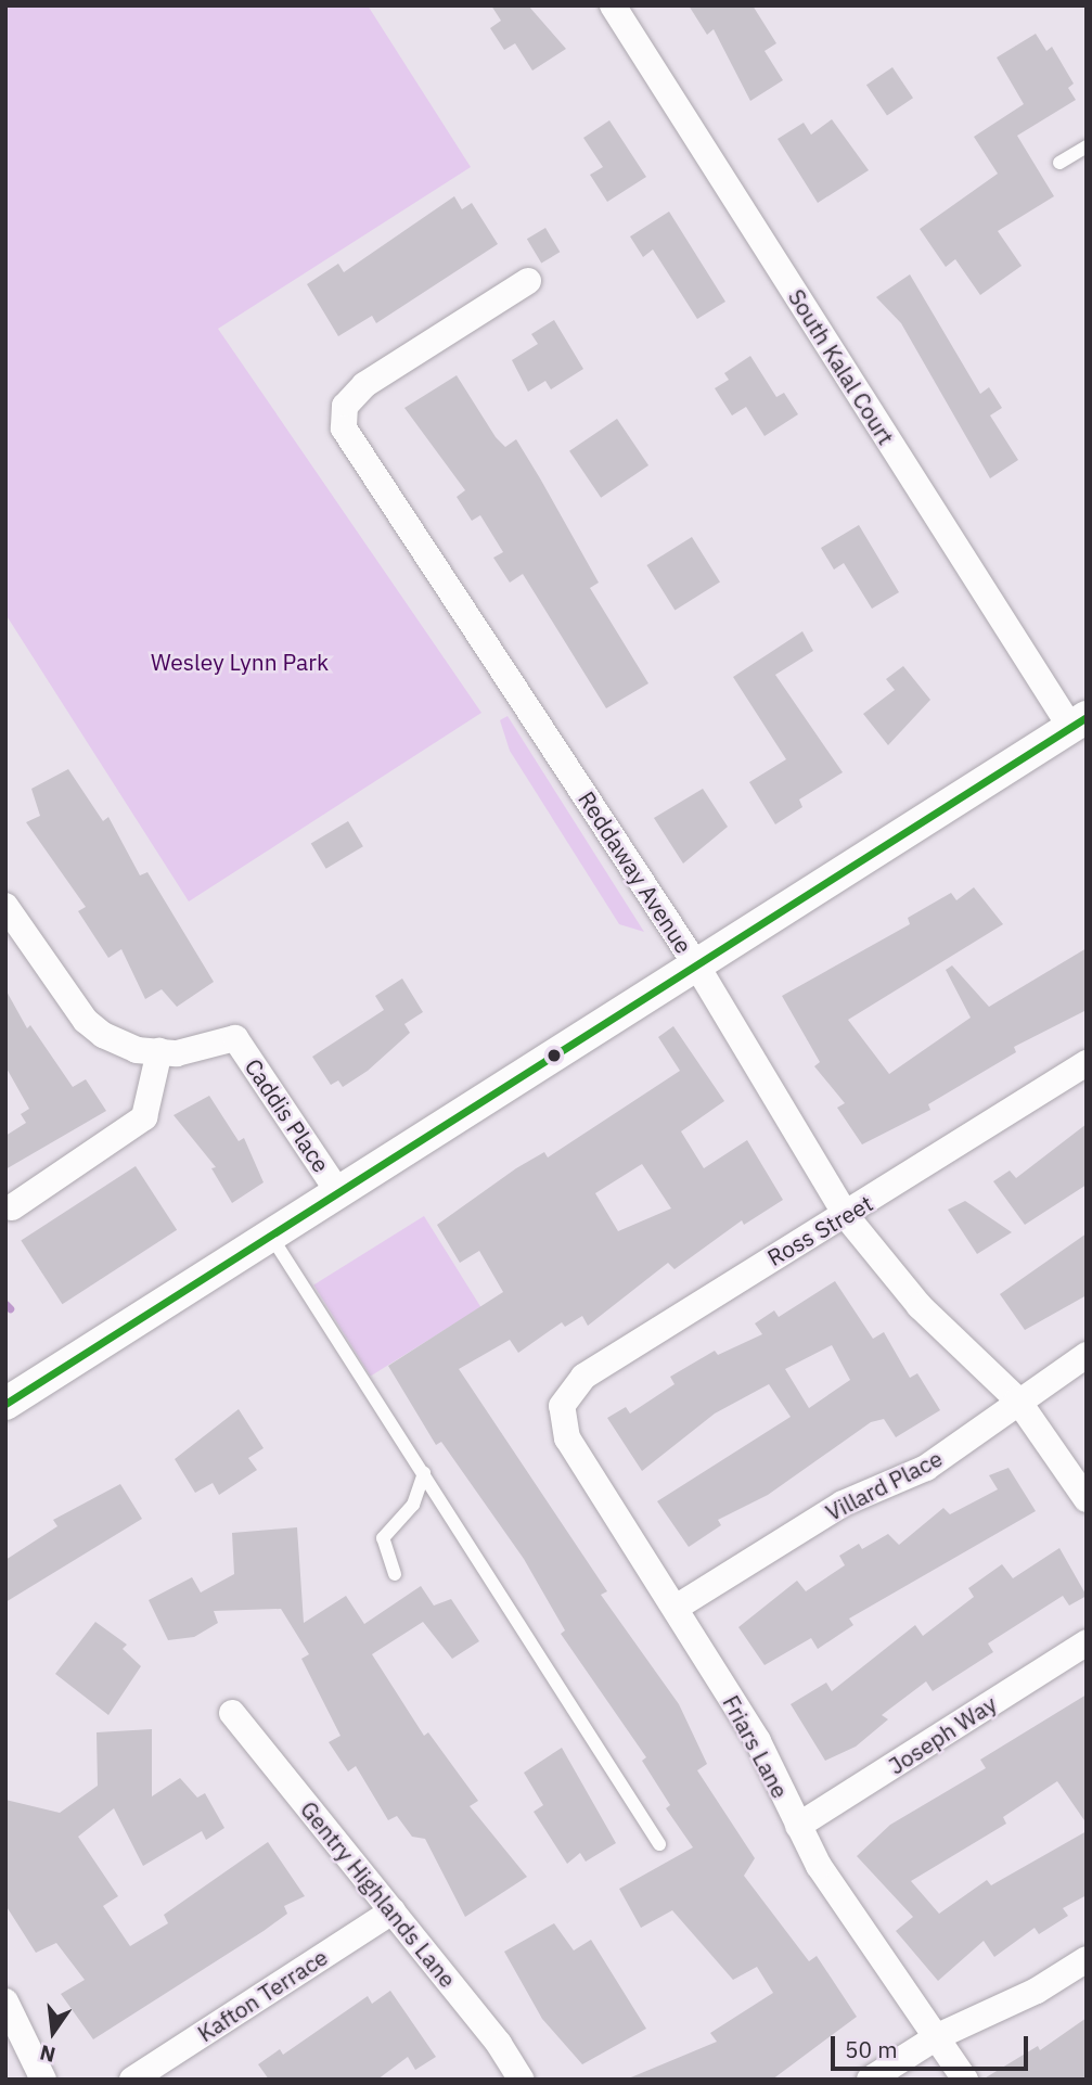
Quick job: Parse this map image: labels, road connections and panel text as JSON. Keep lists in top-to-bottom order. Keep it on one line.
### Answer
{"streets":{"street":["South Kalal Court","Reddaway Avenue","Caddis Place","Ross Street","Villard Place","Joseph Way","Friars Lane","Gentry Highlands Lane","Kafton Terrace"]},"crossings":[["Reddaway Avenue","Ross Street"],["Reddaway Avenue","Villard Place"],["Ross Street","Friars Lane"],["Villard Place","Friars Lane"],["Joseph Way","Friars Lane"],["Gentry Highlands Lane","Kafton Terrace"]],"parks":["Wesley Lynn Park"],"scale_bar":"50 m","north":"bottom"}
